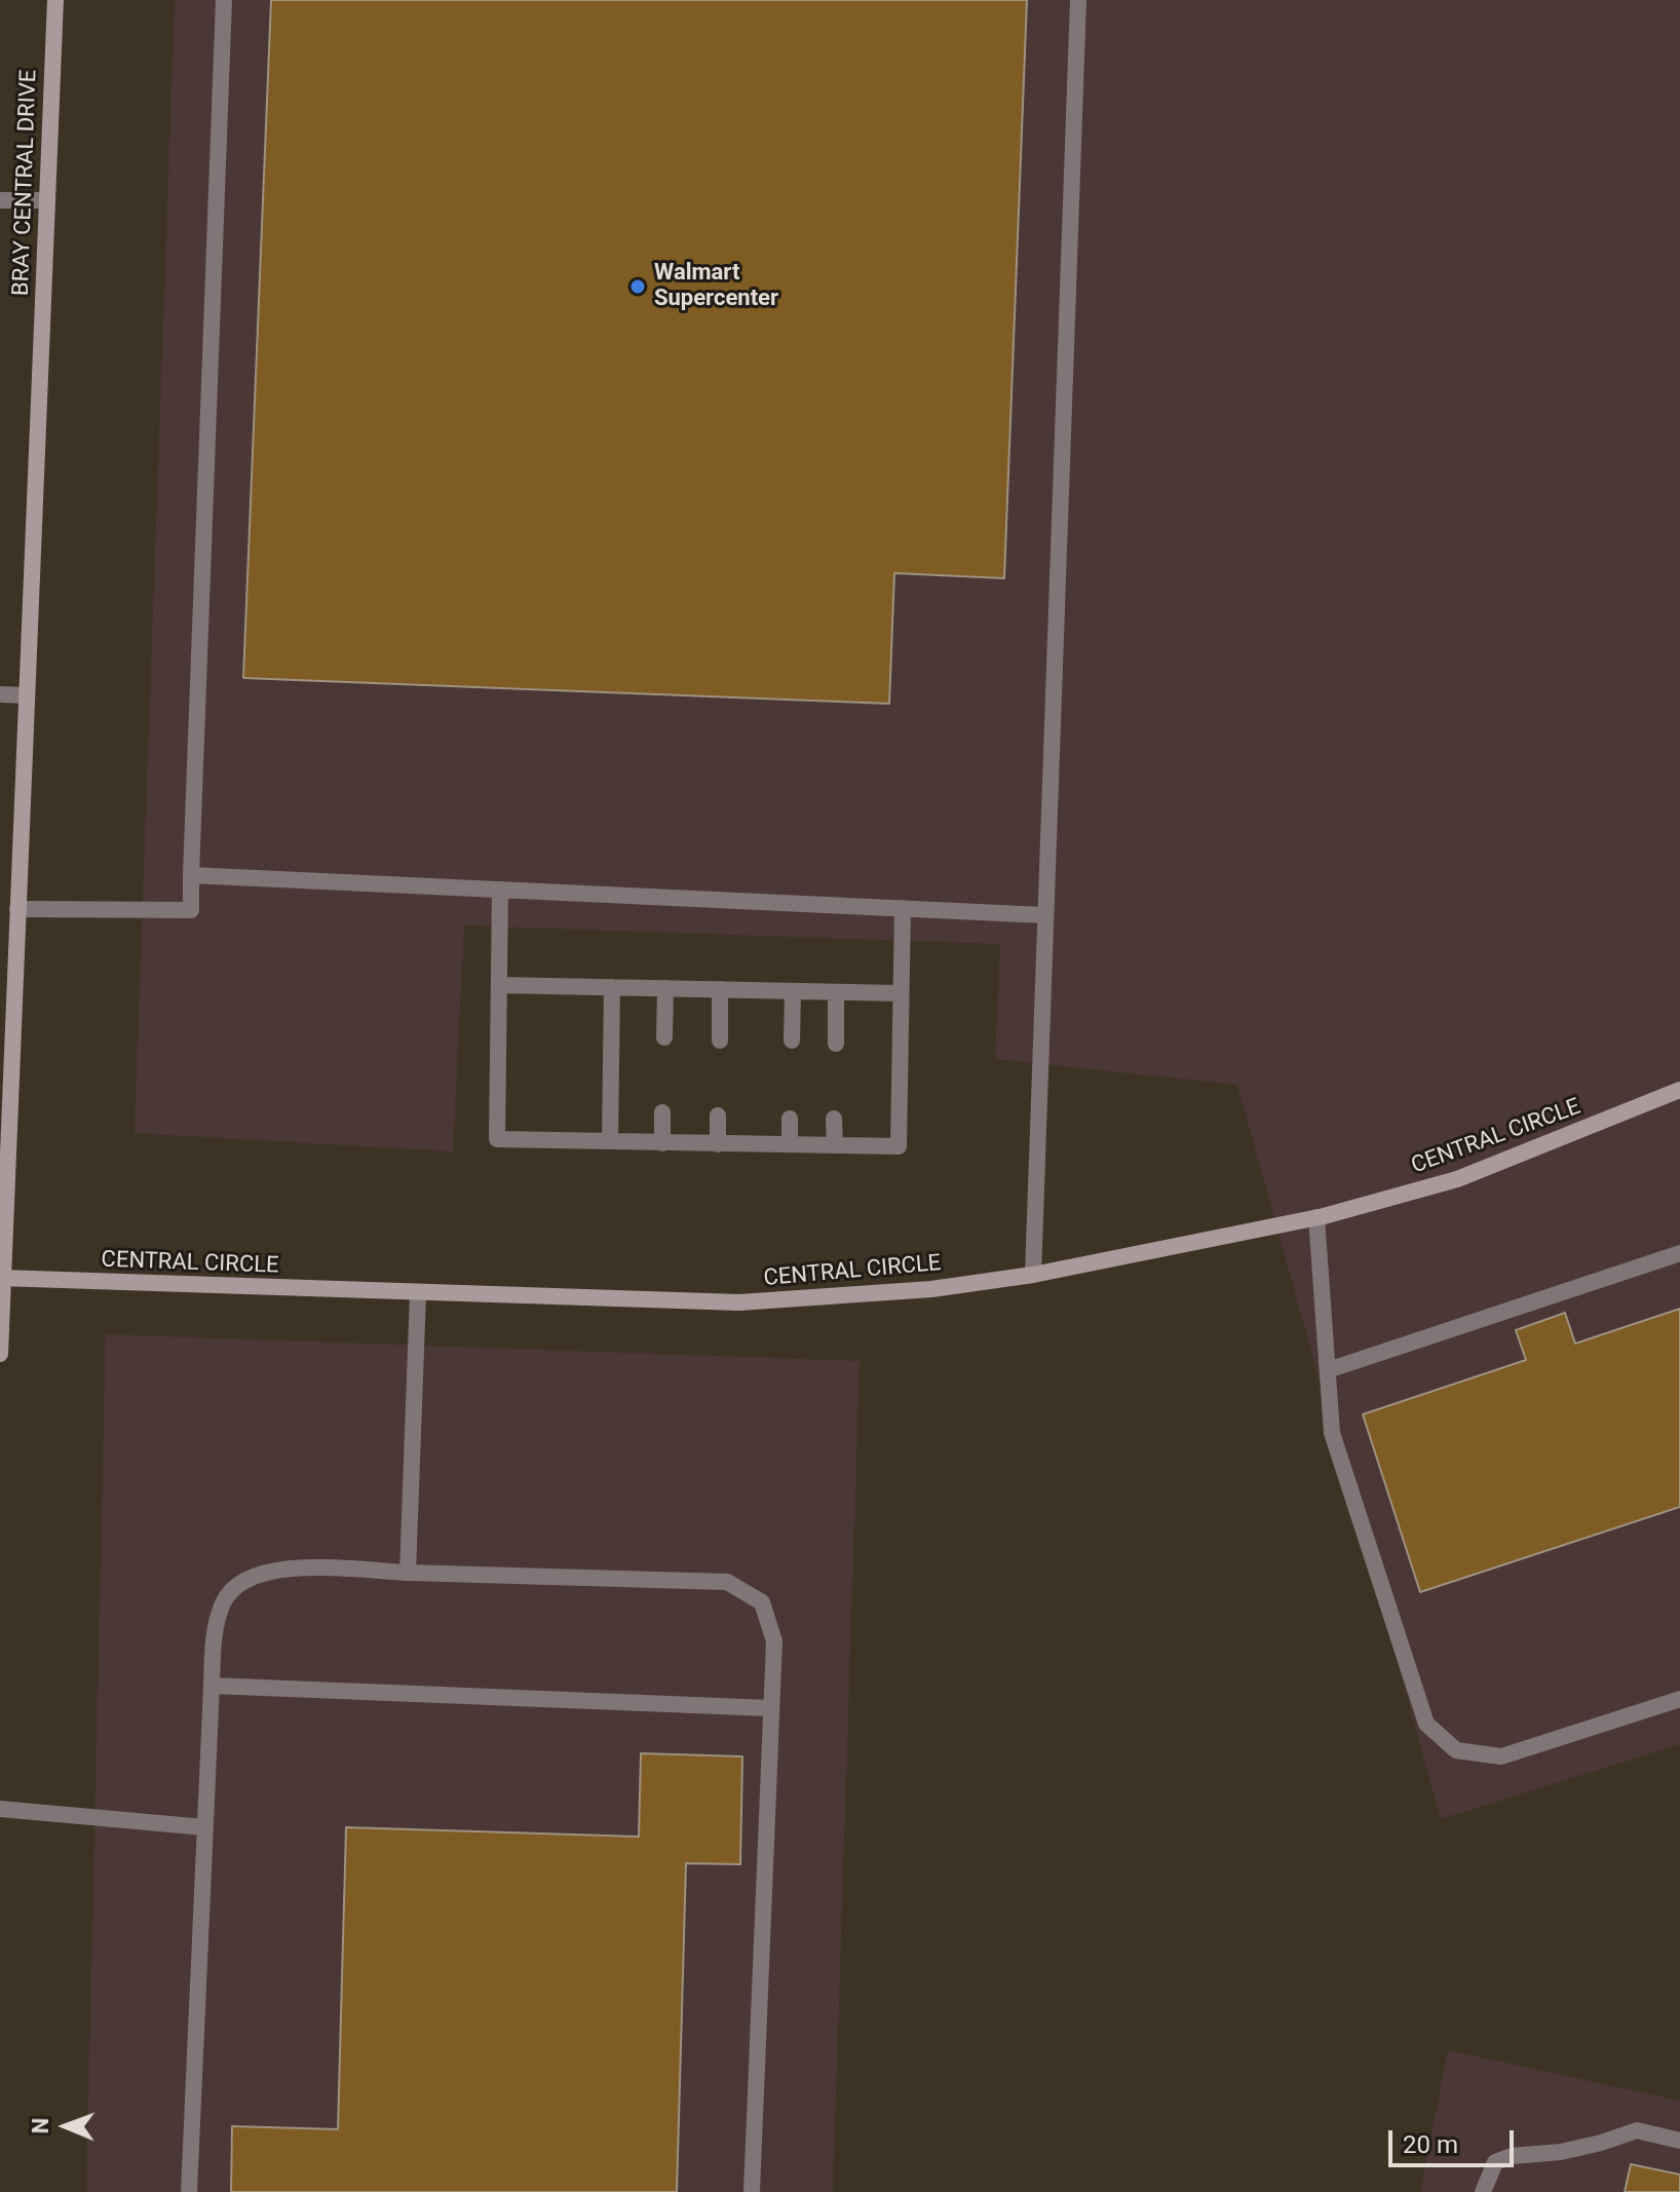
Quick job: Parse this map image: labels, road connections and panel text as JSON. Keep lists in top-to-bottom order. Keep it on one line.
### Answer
{"streets":{"street":["BRAY CENTRAL DRIVE","CENTRAL CIRCLE"]},"crossings":[["BRAY CENTRAL DRIVE","CENTRAL CIRCLE"]],"places":["Walmart Supercenter"],"scale_bar":"20 m","north":"left"}
